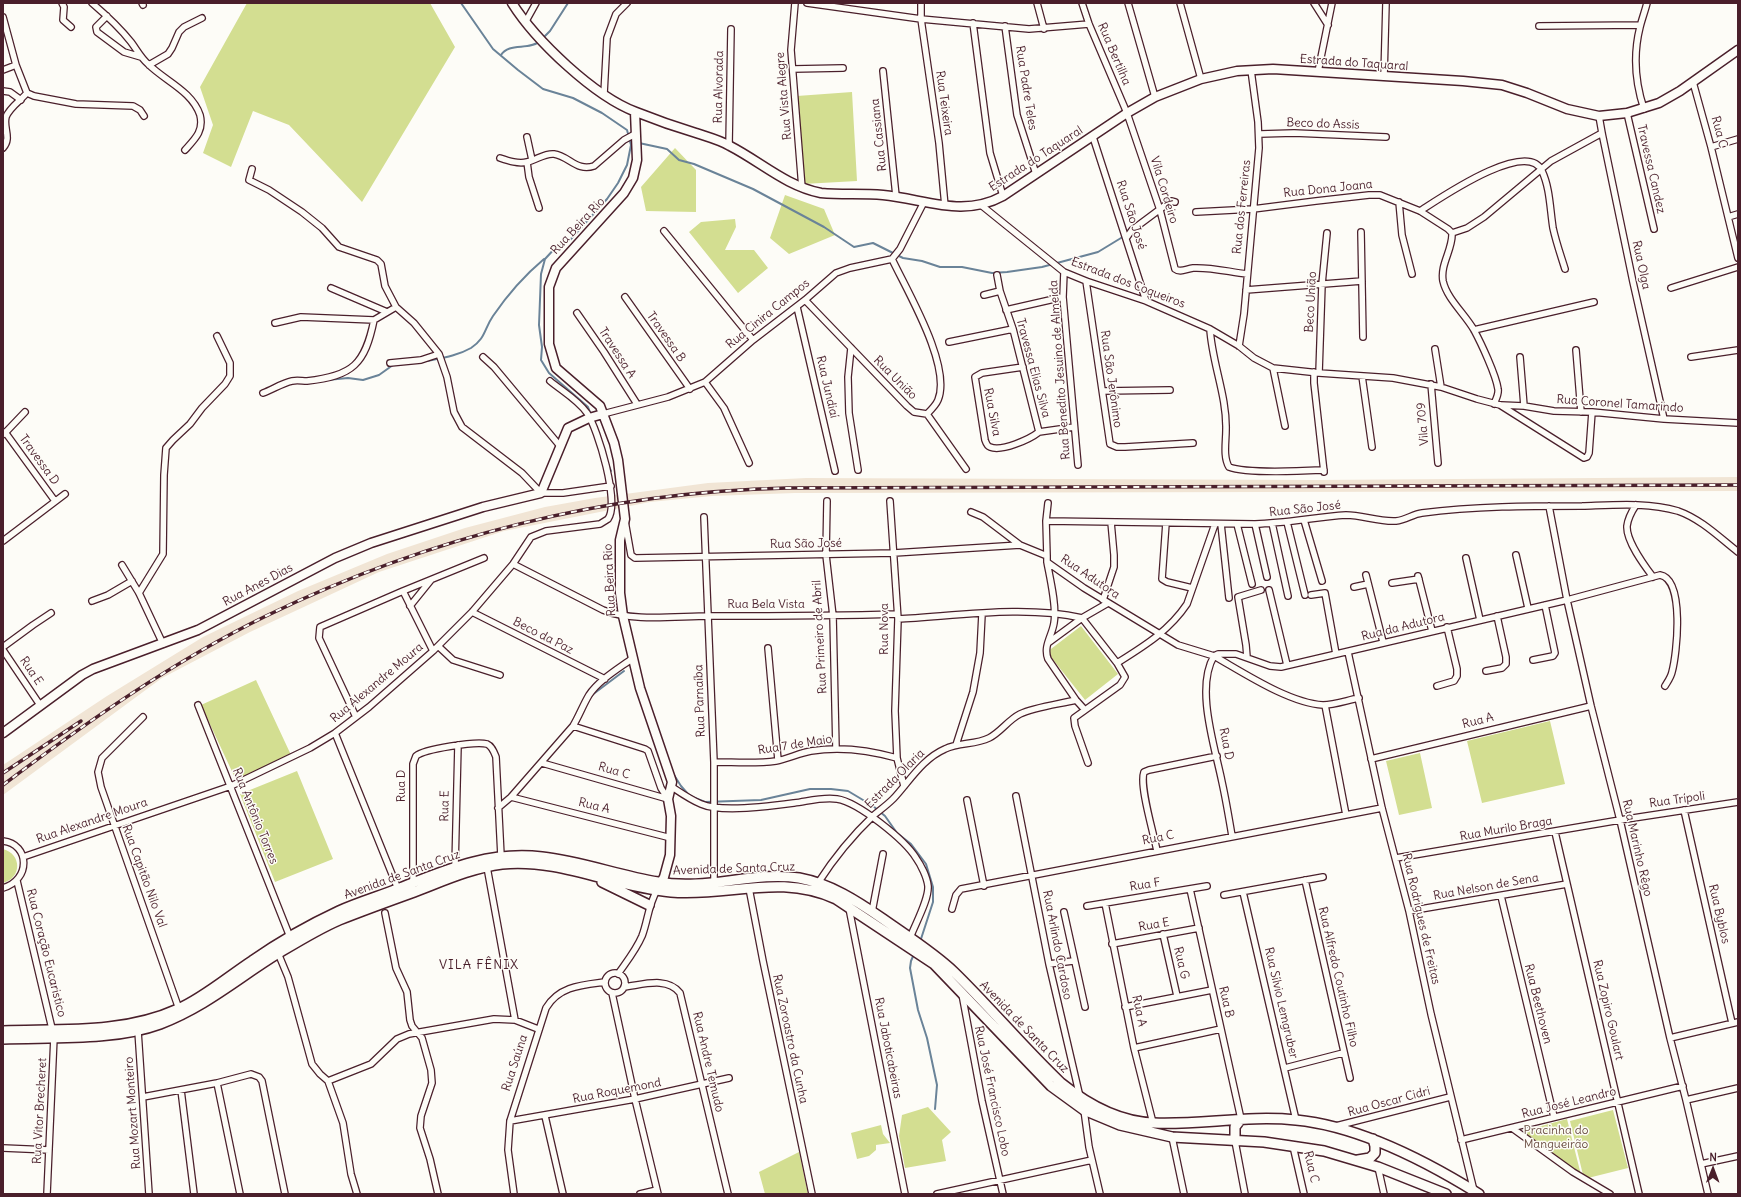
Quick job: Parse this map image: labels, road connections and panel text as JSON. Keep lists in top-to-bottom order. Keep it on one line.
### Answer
{"streets":{"main road":["Avenida de Santa Cruz"],"street":["Rua Bertilha","Estrada do Taquaral","Rua Alvorada","Rua Padre Teles","Rua Vista Alegre","Rua Teixeira","Beco do Assis","Rua C","Rua Cassiana","Travessa Candez","Rua Dona Joana","Vila Cordeiro","Rua dos Ferreiras","Rua São José","Rua Beira Rio","Rua Olga","Estrada dos Coqueiros","Beco União","Rua Cinira Campos","Travessa B","Travessa A","Travessa Elias Silva","Rua Benedito Jesuino de Almeida","Rua União","Rua São Jerônimo","Rua Jundiaí","Rua Coronel Tamarindo","Rua Silva","Vila 709","Travessa D","Rua Adutora","Rua Anes Dias","Rua Bela Vista","Rua da Adutora","Rua Nova","Beco da Paz","Rua Primeiro de Abril","Rua E","Rua Alexandre Moura","Rua Parnaíba","Rua A","Rua D","Rua 7 de Maio","Estrada Olaria","Rua Trípoli","Rua Antônio Torres","Rua Murilo Braga","Rua Marinho Rêgo","Rua Capitão Nilo Val","Rua F","Rua Nelson de Sena","Rua Byblos","Rua Rodrigues de Freitas","Rua Arlindo Cardoso","Rua Coração Eucaristico","Rua G","Rua Alfredo Coutinho Filho","Rua B","Rua Sílvio Lemgruber","Rua Beethoven","Rua Zopiro Goulart","Rua Zoroastro da Cunha","Rua Jaboticabeiras","Rua Andre Temudo","Rua Saúna","Rua Roquemond","Rua José Francisco Lobo","Rua Oscar Cidri","Rua José Leandro","Rua Vitor Brecheret","Rua Mozart Monteiro"]},"crossings":[["Rua Bertilha","Estrada do Taquaral"],["Rua Bertilha","Vila Cordeiro"],["Estrada do Taquaral","Rua Padre Teles"],["Estrada do Taquaral","Rua C"],["Estrada do Taquaral","Travessa Candez"],["Estrada do Taquaral","Vila Cordeiro"],["Estrada do Taquaral","Rua dos Ferreiras"],["Estrada do Taquaral","Rua São José"],["Estrada do Taquaral","Rua Olga"],["Estrada do Taquaral","Estrada dos Coqueiros"],["Beco do Assis","Rua dos Ferreiras"],["Rua C","Rua D"],["Rua C","Avenida de Santa Cruz"],["Rua C","Rua Rodrigues de Freitas"],["Rua C","Rua Arlindo Cardoso"],["Rua Dona Joana","Rua dos Ferreiras"],["Vila Cordeiro","Rua dos Ferreiras"],["Rua dos Ferreiras","Estrada dos Coqueiros"],["Rua São José","Rua Beira Rio"],["Rua São José","Estrada dos Coqueiros"],["Rua São José","Rua Adutora"],["Rua São José","Rua Nova"],["Rua São José","Rua Primeiro de Abril"],["Rua São José","Rua Parnaíba"],["Rua São José","Rua Marinho Rêgo"],["Rua Beira Rio","Rua Cinira Campos"],["Rua Beira Rio","Rua Bela Vista"],["Rua Olga","Rua Coronel Tamarindo"],["Estrada dos Coqueiros","Beco União"],["Estrada dos Coqueiros","Rua Benedito Jesuino de Almeida"],["Estrada dos Coqueiros","Rua São Jerônimo"],["Estrada dos Coqueiros","Rua Coronel Tamarindo"],["Estrada dos Coqueiros","Vila 709"],["Rua Cinira Campos","Travessa B"],["Rua Cinira Campos","Travessa A"],["Rua Cinira Campos","Rua União"],["Rua Cinira Campos","Rua Jundiaí"],["Travessa Elias Silva","Rua Benedito Jesuino de Almeida"],["Travessa Elias Silva","Rua Silva"],["Rua Adutora","Rua da Adutora"],["Rua Anes Dias","Rua E"],["Rua Bela Vista","Rua Nova"],["Rua Bela Vista","Rua Primeiro de Abril"],["Rua Bela Vista","Rua Parnaíba"],["Rua da Adutora","Rua D"],["Rua da Adutora","Rua Marinho Rêgo"],["Rua da Adutora","Rua Rodrigues de Freitas"],["Rua Nova","Rua 7 de Maio"],["Beco da Paz","Rua Alexandre Moura"],["Rua Primeiro de Abril","Rua 7 de Maio"],["Rua E","Rua A"],["Rua E","Rua D"],["Rua E","Avenida de Santa Cruz"],["Rua E","Rua G"],["Rua E","Rua B"],["Rua Alexandre Moura","Rua Antônio Torres"],["Rua Alexandre Moura","Rua Capitão Nilo Val"],["Rua Parnaíba","Rua 7 de Maio"],["Rua Parnaíba","Avenida de Santa Cruz"],["Rua A","Rua Marinho Rêgo"],["Rua A","Avenida de Santa Cruz"],["Rua A","Rua F"],["Rua A","Rua Rodrigues de Freitas"],["Rua D","Avenida de Santa Cruz"],["Estrada Olaria","Avenida de Santa Cruz"],["Rua Trípoli","Rua Murilo Braga"],["Rua Trípoli","Rua Marinho Rêgo"],["Rua Trípoli","Rua Byblos"],["Rua Antônio Torres","Avenida de Santa Cruz"],["Rua Murilo Braga","Rua Marinho Rêgo"],["Rua Murilo Braga","Rua Rodrigues de Freitas"],["Rua Murilo Braga","Rua Zopiro Goulart"],["Rua Marinho Rêgo","Rua José Leandro"],["Avenida de Santa Cruz","Rua Capitão Nilo Val"],["Avenida de Santa Cruz","Rua Rodrigues de Freitas"],["Avenida de Santa Cruz","Rua Arlindo Cardoso"],["Avenida de Santa Cruz","Rua Coração Eucaristico"],["Avenida de Santa Cruz","Rua B"],["Avenida de Santa Cruz","Rua Sílvio Lemgruber"],["Avenida de Santa Cruz","Rua Zoroastro da Cunha"],["Avenida de Santa Cruz","Rua Jaboticabeiras"],["Avenida de Santa Cruz","Rua José Francisco Lobo"],["Avenida de Santa Cruz","Rua Oscar Cidri"],["Avenida de Santa Cruz","Rua Vitor Brecheret"],["Avenida de Santa Cruz","Rua Mozart Monteiro"],["Rua F","Rua B"],["Rua Nelson de Sena","Rua Rodrigues de Freitas"],["Rua Nelson de Sena","Rua Beethoven"],["Rua Nelson de Sena","Rua Zopiro Goulart"],["Rua Rodrigues de Freitas","Rua Oscar Cidri"],["Rua Rodrigues de Freitas","Rua José Leandro"],["Rua Coração Eucaristico","Rua Vitor Brecheret"],["Rua Beethoven","Rua José Leandro"],["Rua Zopiro Goulart","Rua José Leandro"],["Rua Andre Temudo","Rua Saúna"],["Rua Andre Temudo","Rua Roquemond"],["Rua Saúna","Rua Roquemond"]],"districts":["VILA FÊNIX"],"parks":["Pracinha do Mangueirão"],"north":"top"}
